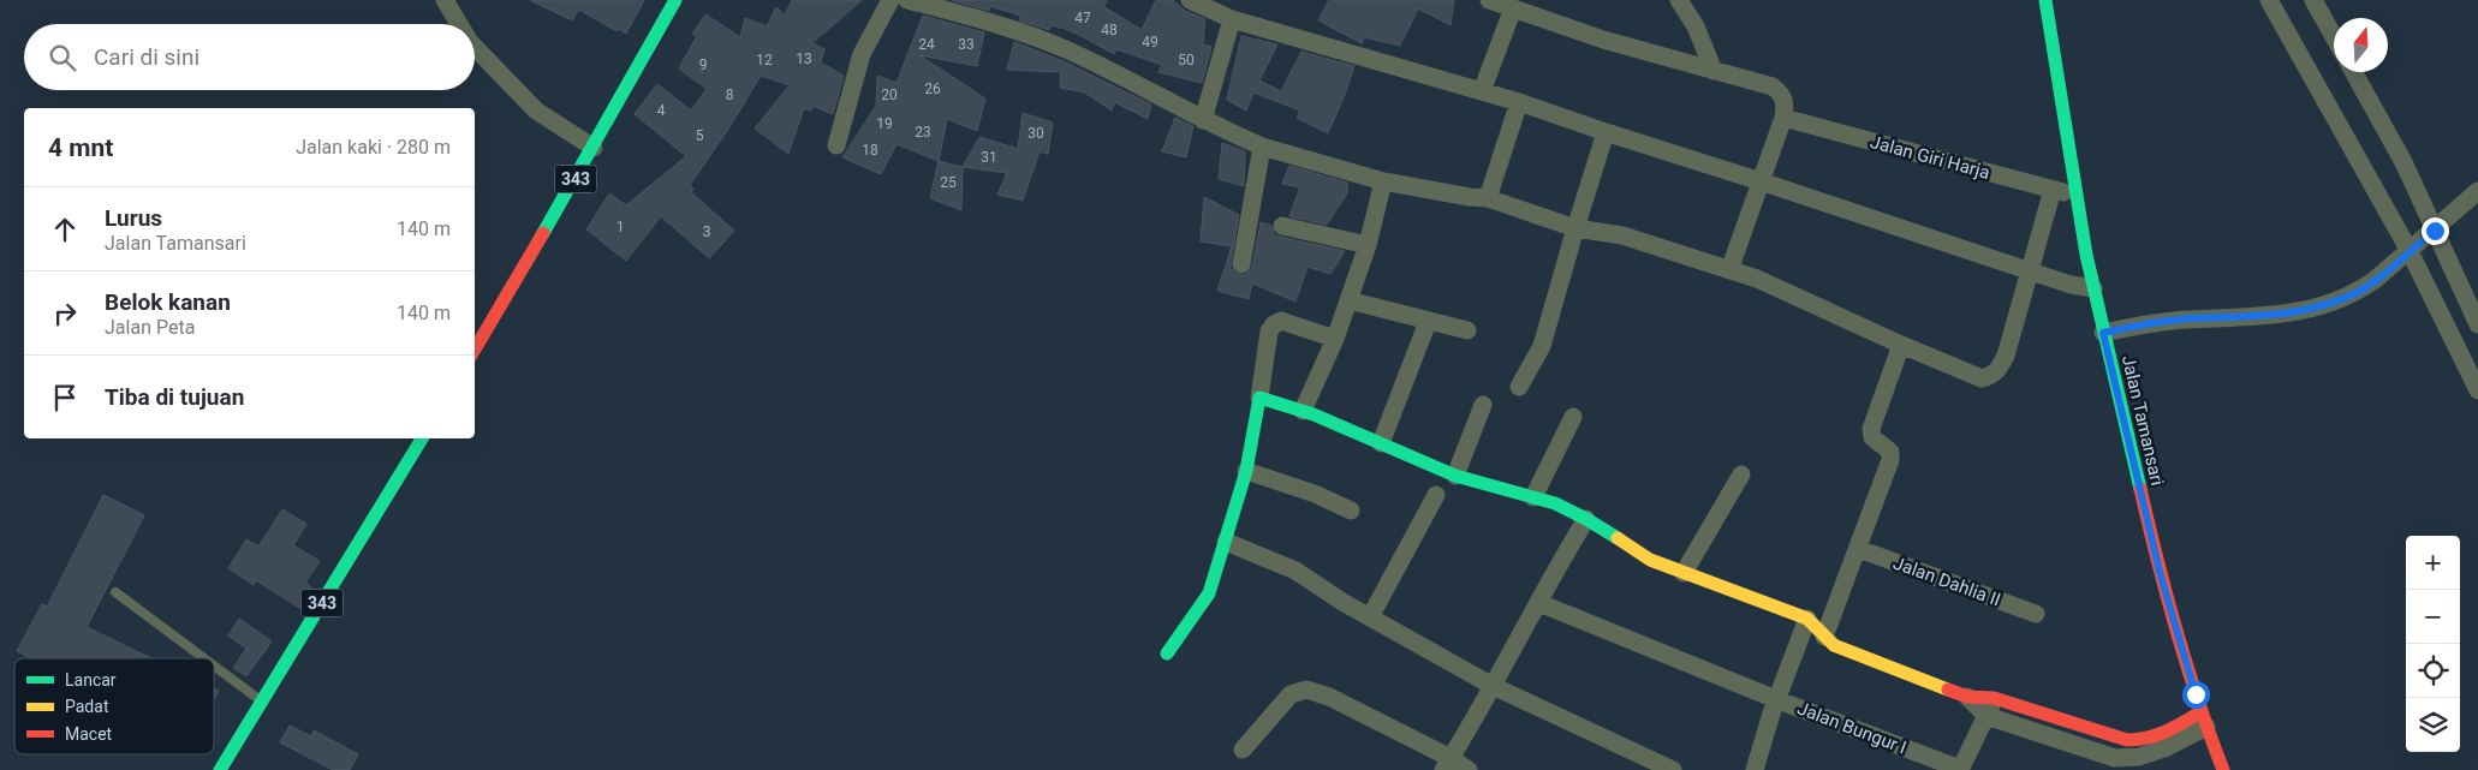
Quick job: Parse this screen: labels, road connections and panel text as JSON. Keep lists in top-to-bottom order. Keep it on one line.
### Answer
{"streets":{"main road":["343","Jalan Tamansari"],"street":["Jalan Giri Harja","Jalan Dahlia II","Jalan Bungur I"]},"crossings":[["Jalan Giri Harja","Jalan Tamansari"]],"house_numbers":["47","48","49","24","33","13","12","50","9","26","8","20","4","19","23","30","5","18","31","25","1","3"],"legend":["Lancar","Padat","Macet"],"north":"top","page":{"search":"Cari di sini","heading":["4 mnt","Jalan kaki · 280 m"],"list":[["Lurus","Jalan Tamansari","140 m"],["Belok kanan","Jalan Peta","140 m"],"Tiba di tujuan"],"map_buttons":["+","−"]}}
